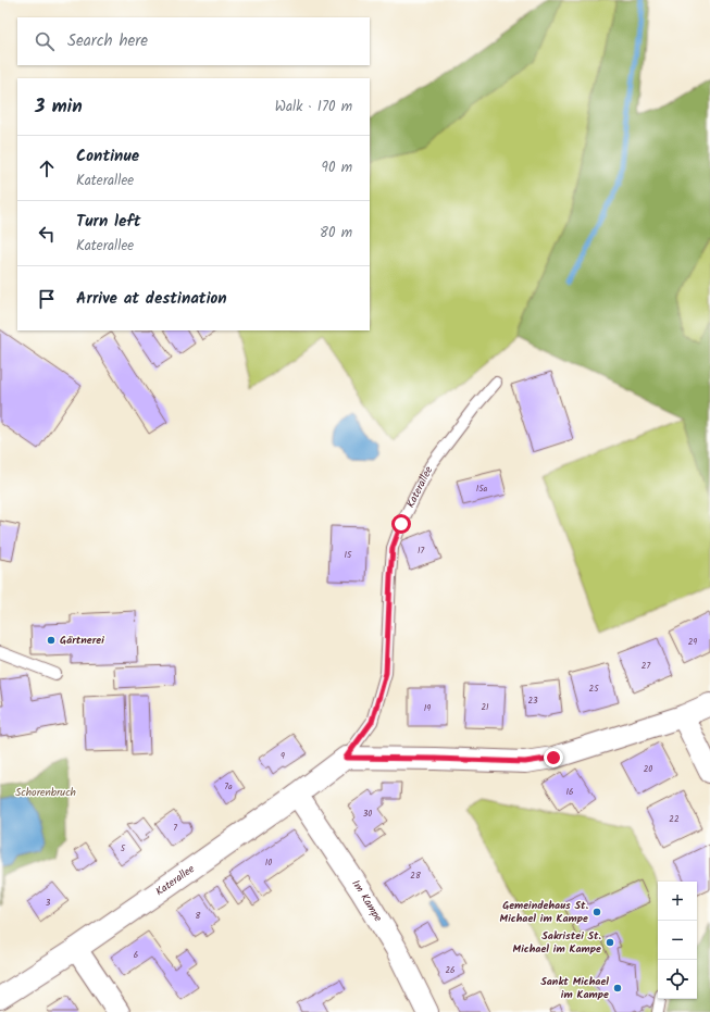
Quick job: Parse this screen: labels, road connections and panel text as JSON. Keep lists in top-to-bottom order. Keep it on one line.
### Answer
{"streets":{"street":["Katerallee","Im Kampe"]},"crossings":[["Katerallee","Im Kampe"]],"parks":["Schorenbruch"],"places":["Gärtnerei","Gemeindehaus St. Michael im Kampe","Sakristei St. Michael im Kampe","Sankt Michael im Kampe"],"house_numbers":["15a","17","15","29","27","25","23","21","19","9","20","7a","16","30","22","7","5","10","28","3","8","6","26"],"page":{"search":"Search here","heading":["3 min","Walk · 170 m"],"list":[["Continue","Katerallee","90 m"],["Turn left","Katerallee","80 m"],"Arrive at destination"],"map_buttons":["+","−"]}}
